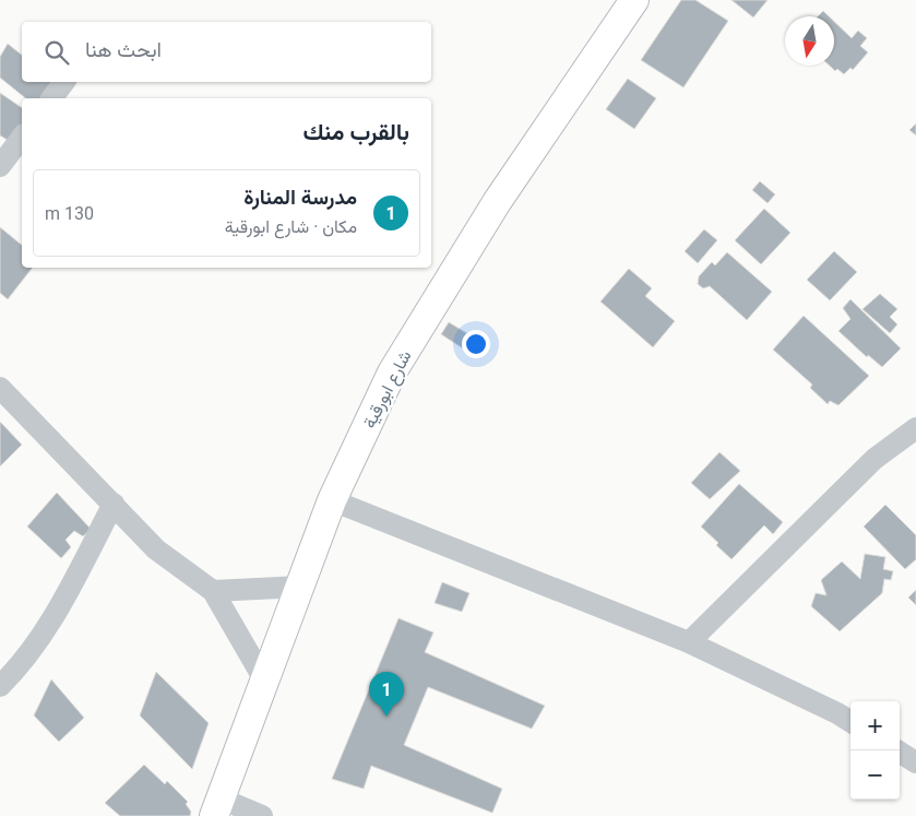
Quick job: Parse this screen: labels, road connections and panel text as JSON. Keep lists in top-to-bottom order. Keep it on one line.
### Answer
{"streets":{"main road":["شارع ابورقية"]},"north":"bottom","page":{"search":"ابحث هنا","heading":"بالقرب منك","list":[{"mark":"1","name":"مدرسة المنارة","note":"مكان · شارع ابورقية","value":"130 m"}],"pins":"1","map_buttons":["+","−"]}}
